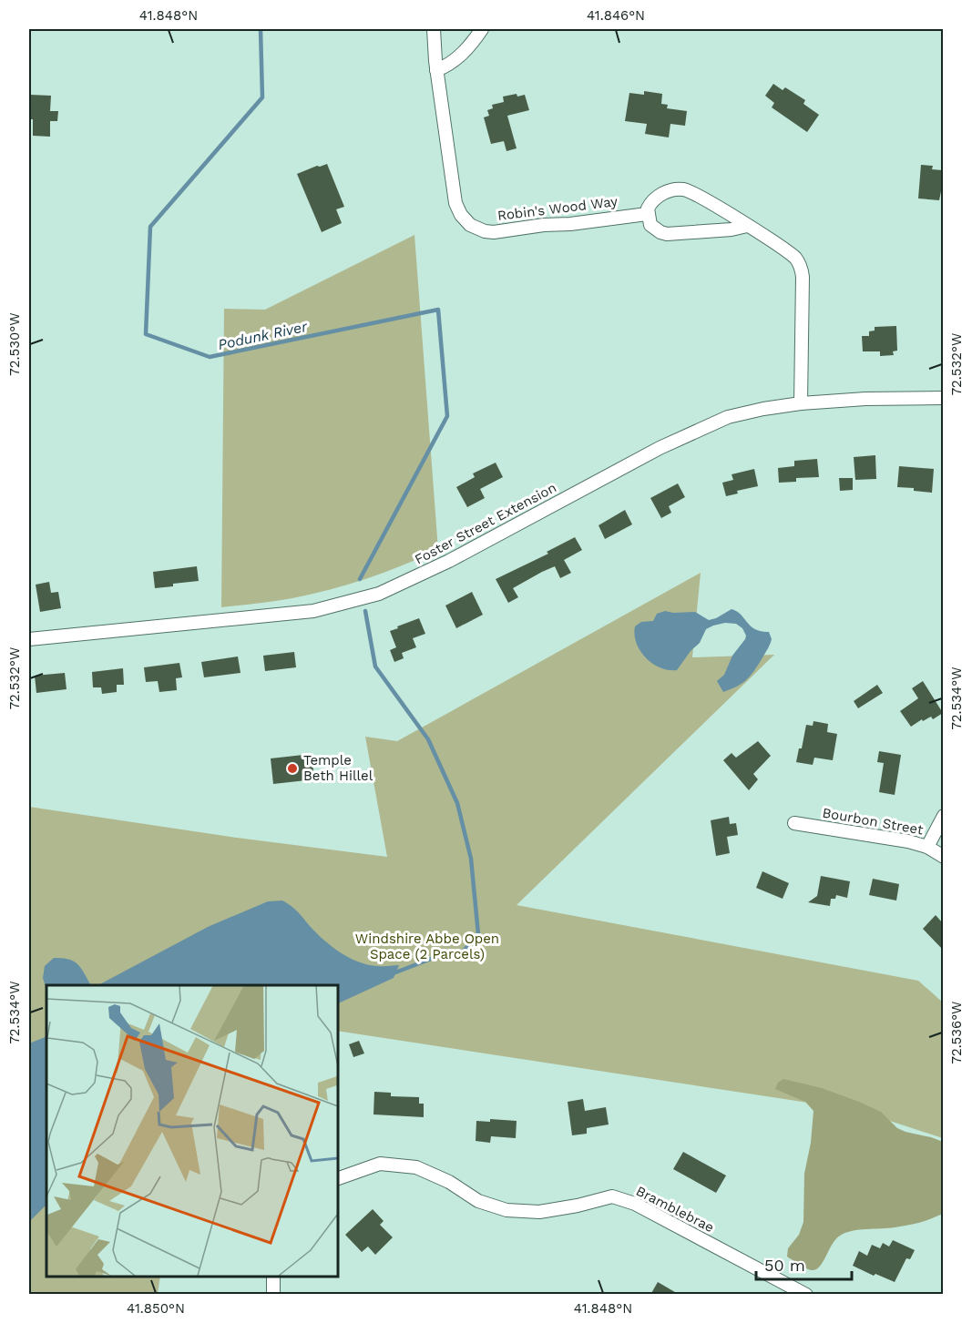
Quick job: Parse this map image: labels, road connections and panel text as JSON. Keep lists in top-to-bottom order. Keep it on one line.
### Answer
{"streets":{"street":["Robin's Wood Way","Foster Street Extension","Bourbon Street","Bramblebrae"]},"water":["Podunk River"],"parks":["Windshire Abbe Open Space (2 Parcels)"],"places":["Temple Beth Hillel"],"scale_bar":"50 m","coordinates":["41.848°N","41.846°N","72.530°W","72.532°W","72.534°W","72.536°W","41.850°N"]}
